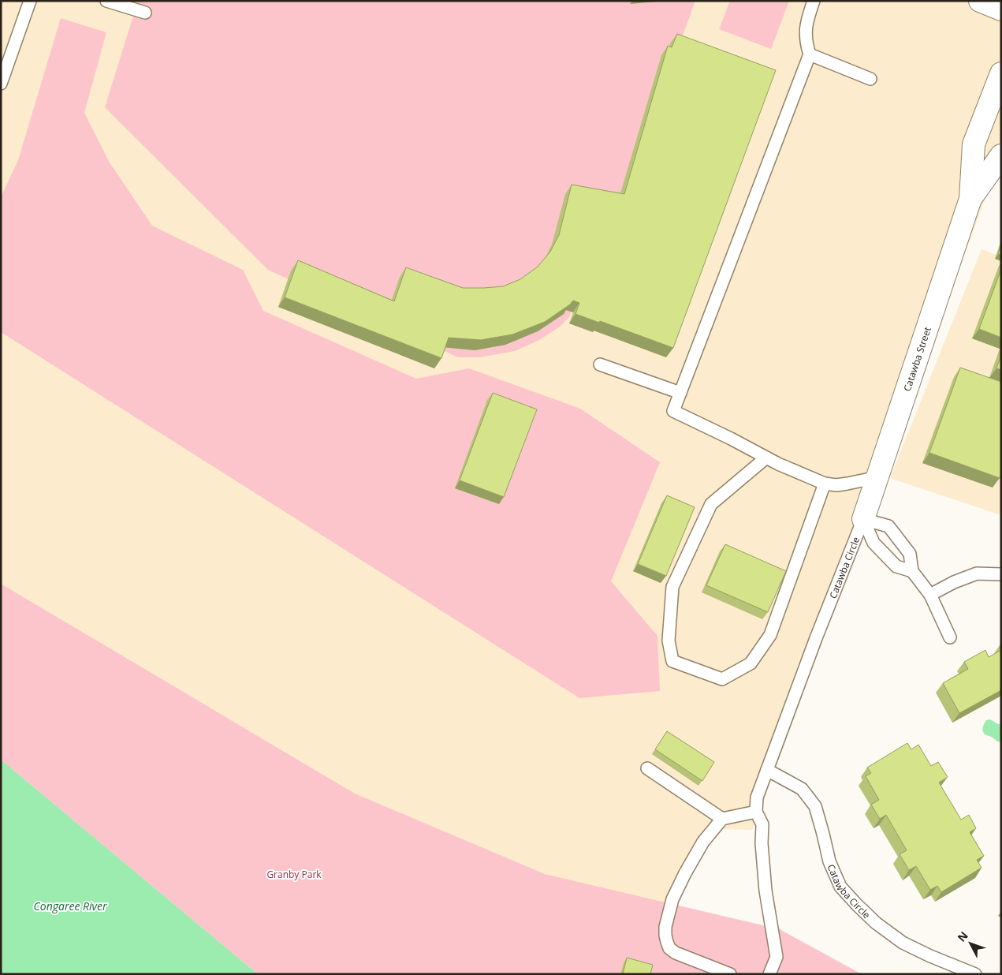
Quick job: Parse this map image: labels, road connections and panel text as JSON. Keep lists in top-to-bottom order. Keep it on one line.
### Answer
{"streets":{"street":["Catawba Street"],"lane":["Catawba Circle"]},"crossings":[["Catawba Street","Catawba Circle"]],"water":["Congaree River"],"parks":["Granby Park"],"north":"top left"}
